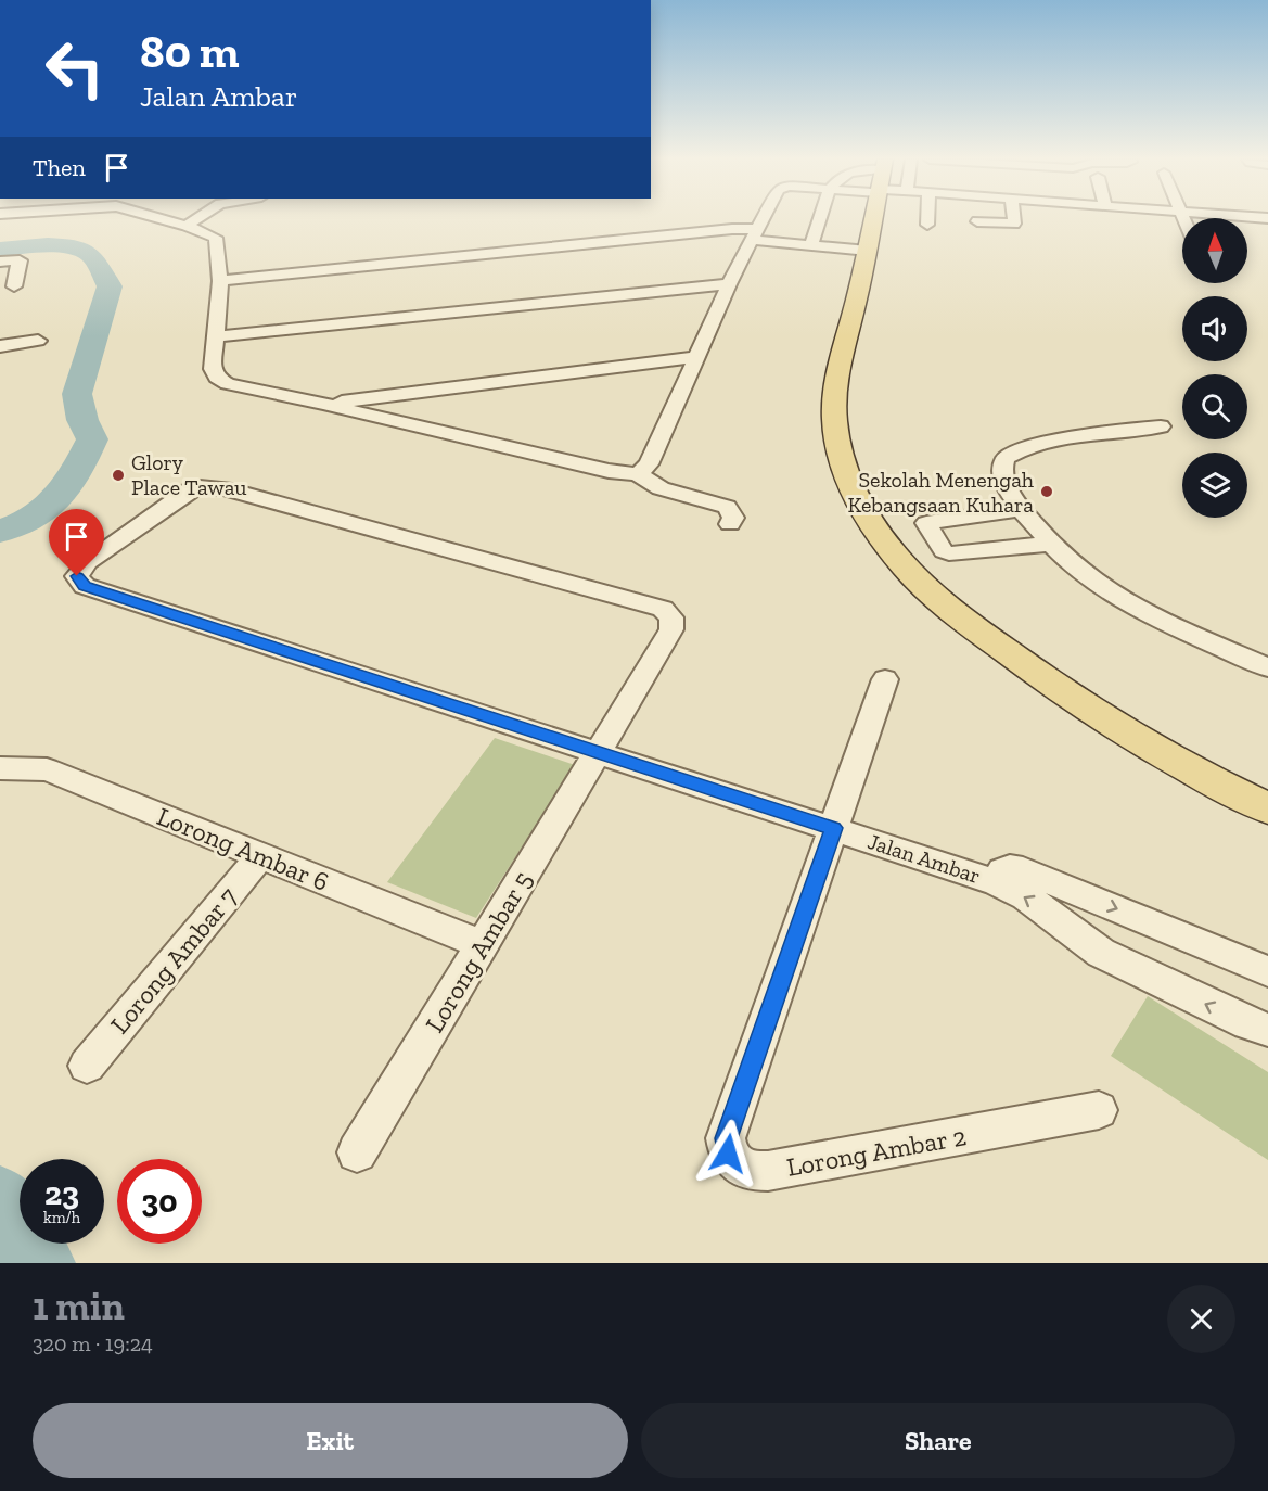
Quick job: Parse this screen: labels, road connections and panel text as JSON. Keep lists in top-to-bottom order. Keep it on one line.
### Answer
{"streets":{"street":["Lorong Ambar 6","Jalan Ambar","Lorong Ambar 5","Lorong Ambar 7","Lorong Ambar 2"]},"crossings":[["Lorong Ambar 6","Lorong Ambar 5"],["Lorong Ambar 6","Lorong Ambar 7"],["Jalan Ambar","Lorong Ambar 5"],["Jalan Ambar","Lorong Ambar 2"]],"places":["Glory Place Tawau","Sekolah Menengah Kebangsaan Kuhara"],"north":"top","page":{"turn":["80 m","Jalan Ambar"],"then":"Then","speed":"23 km/h","limit":"30","heading":["1 min","320 m · 19:24"],"buttons":["Exit","Share"]}}
